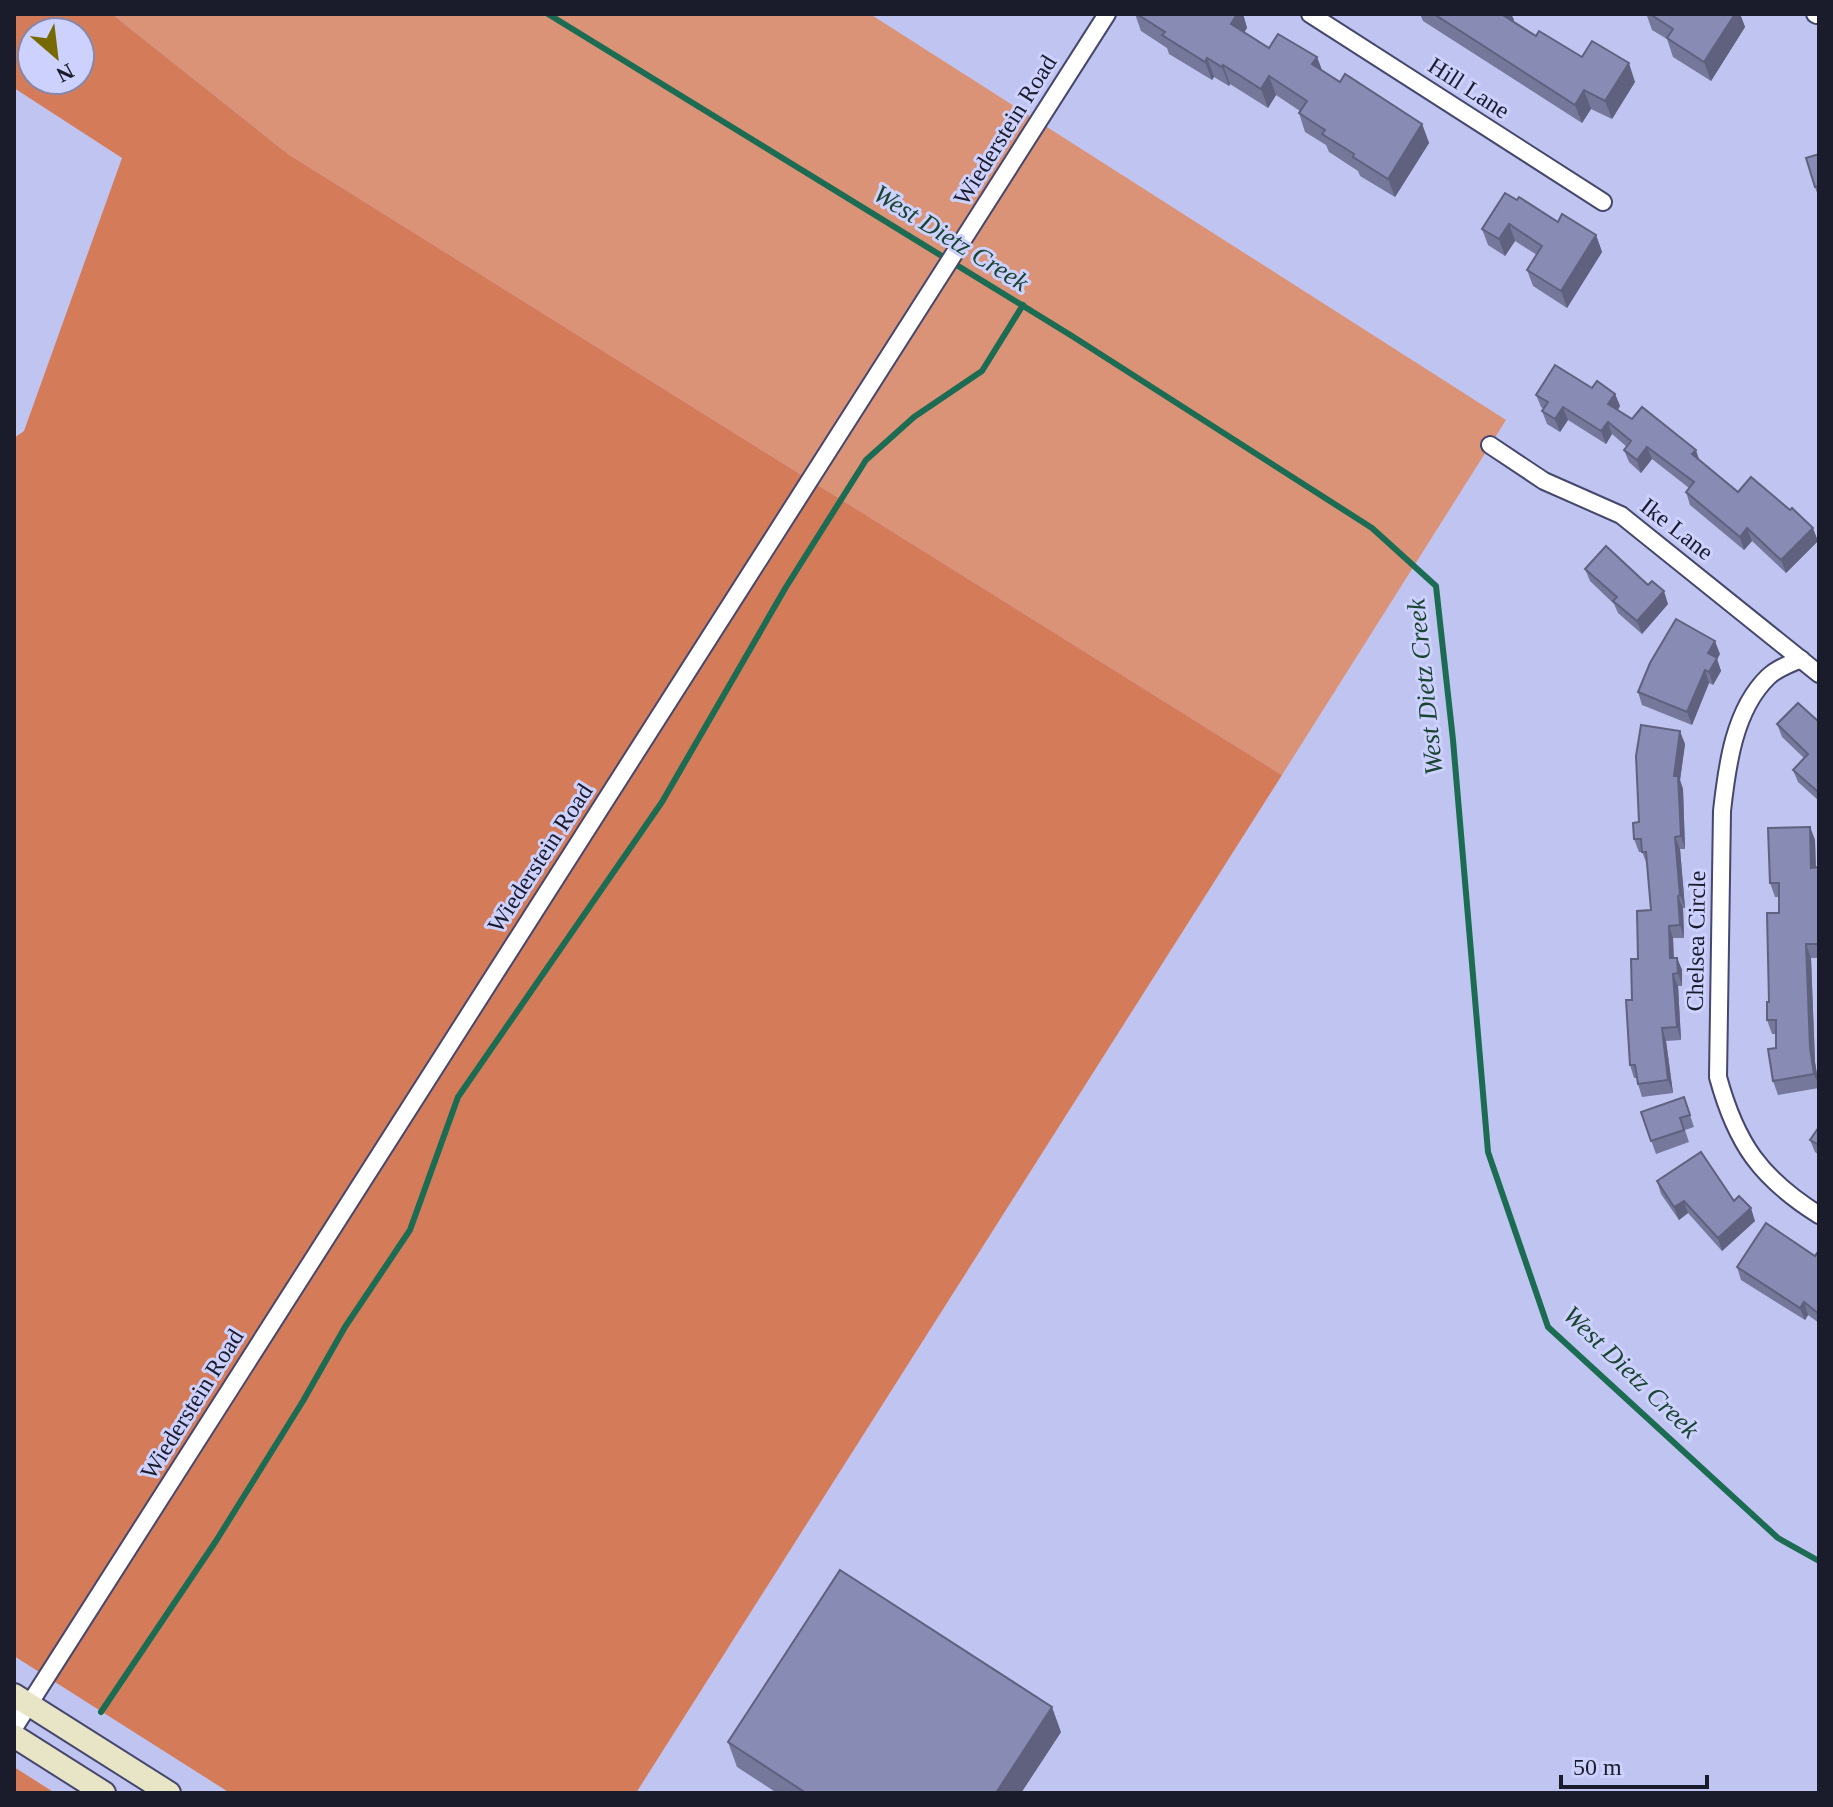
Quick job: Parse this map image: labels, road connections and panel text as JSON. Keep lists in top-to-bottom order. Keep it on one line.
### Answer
{"streets":{"street":["Hill Lane","Wiederstein Road","Ike Lane","Chelsea Circle"]},"crossings":[["Ike Lane","Chelsea Circle"]],"water":["West Dietz Creek"],"scale_bar":"50 m","north":"bottom right"}
